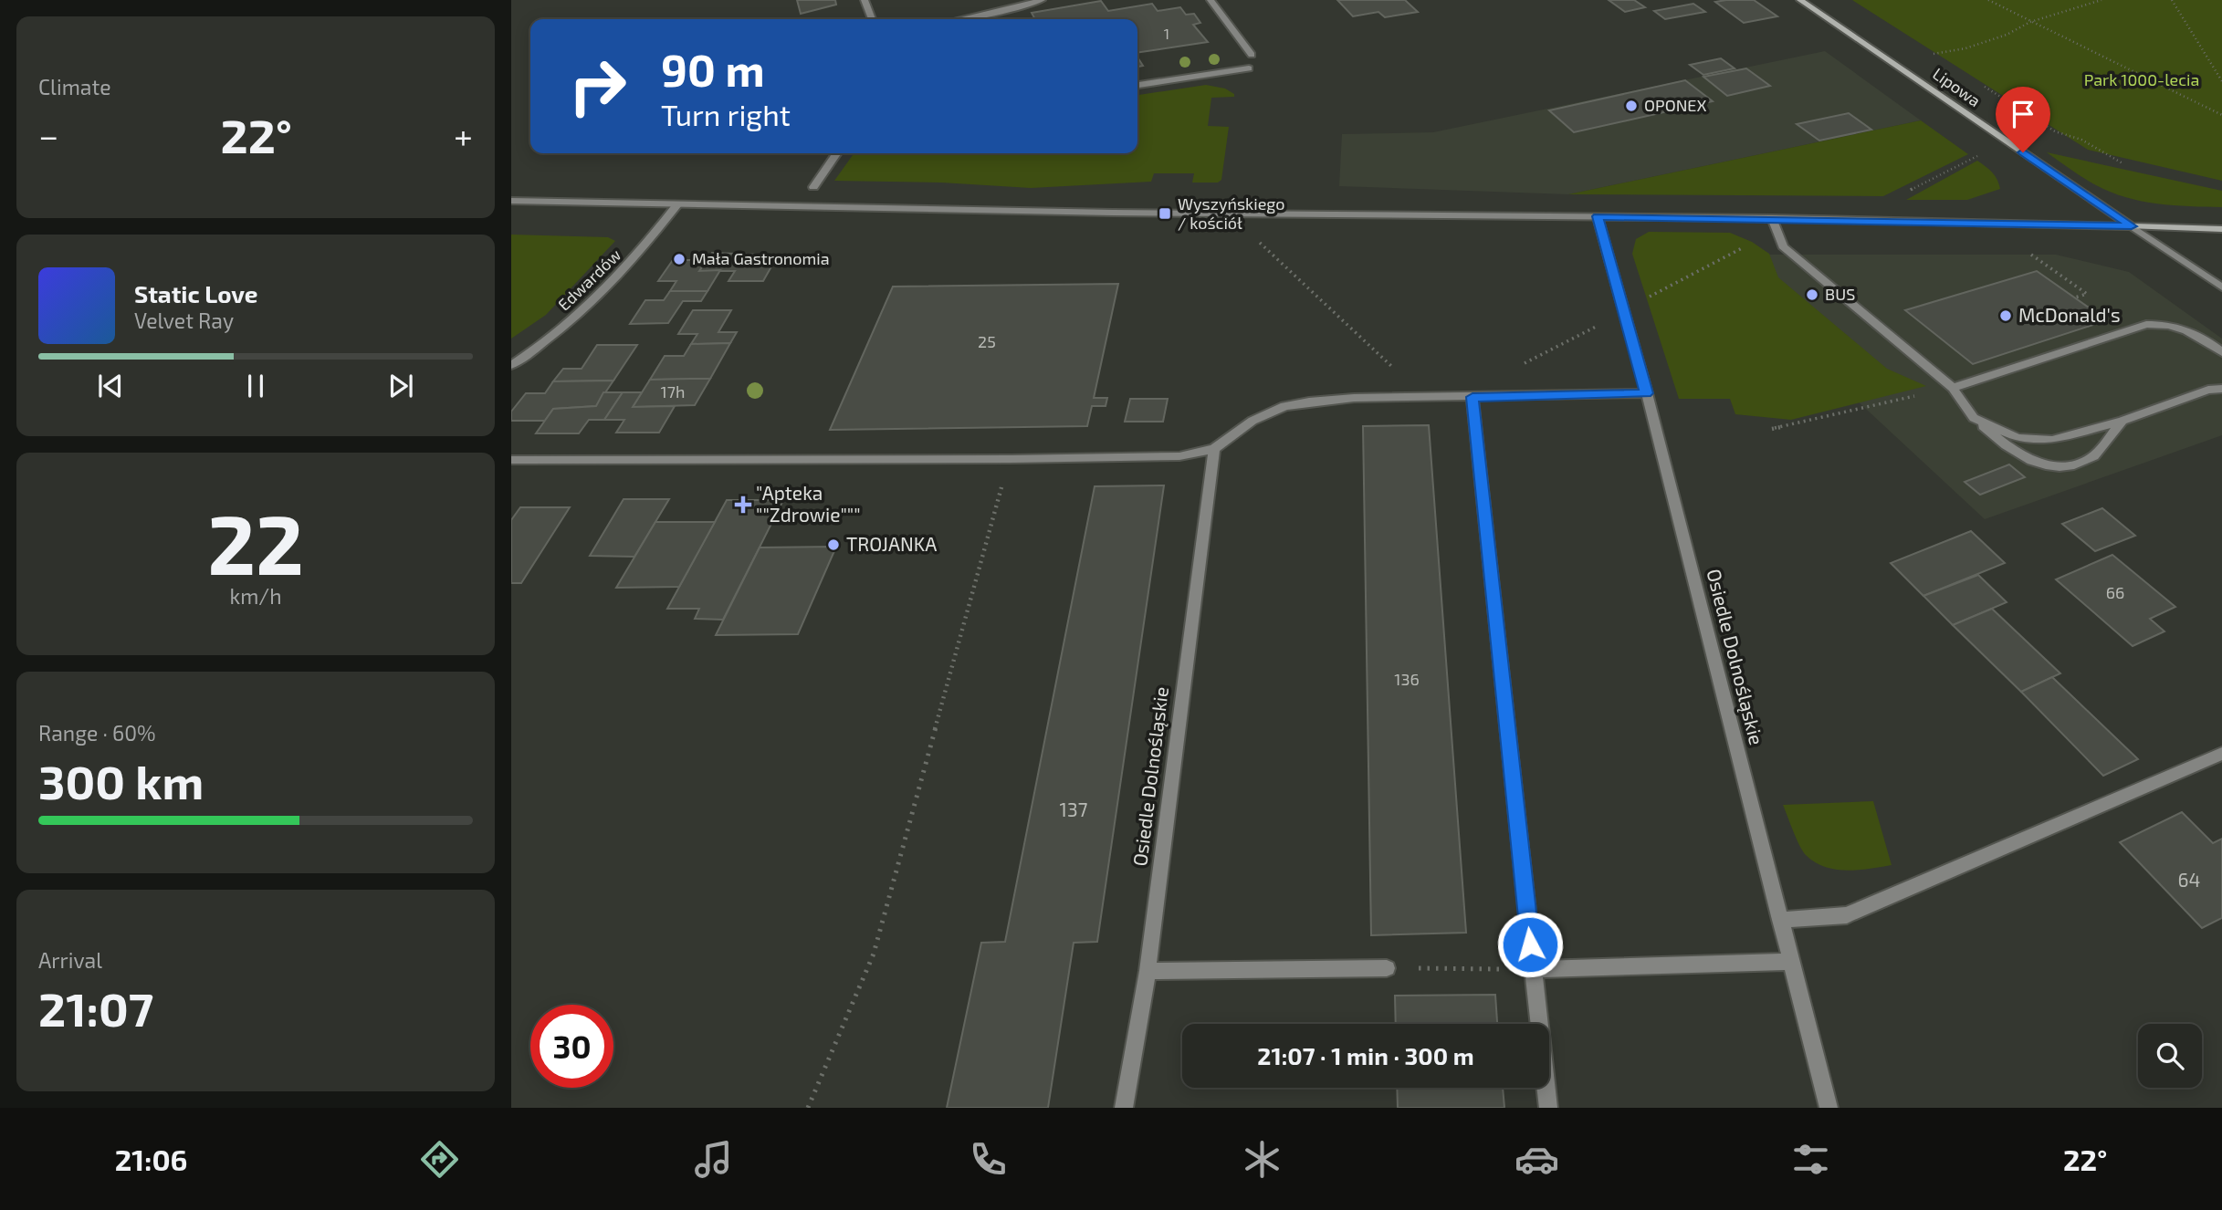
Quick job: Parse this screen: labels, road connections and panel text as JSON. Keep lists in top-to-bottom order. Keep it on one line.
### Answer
{"streets":{"main road":["Lipowa"],"street":["Edwardów","Osiedle Dolnośląskie"]},"parks":["Park 1000-lecia"],"places":{"other":["OPONEX","Mała Gastronomia","BUS","McDonald's","TROJANKA"],"transit":["Wyszyńskiego / kościół"],"health":["\"Apteka \"\"Zdrowie\"\"\""]},"house_numbers":["1","25","17h","66","136","137","64"],"page":{"tile":["Climate",["22","km/h"],["Range · 60%","300 km"],["Arrival","21:07"]],"turn":["90 m","Turn right"],"heat":["−","22°","+"],"song":["Static Love","Velvet Ray"],"limit":"30","trip":"21:07 · 1 min · 300 m","tabs":["21:06","22°"]}}
